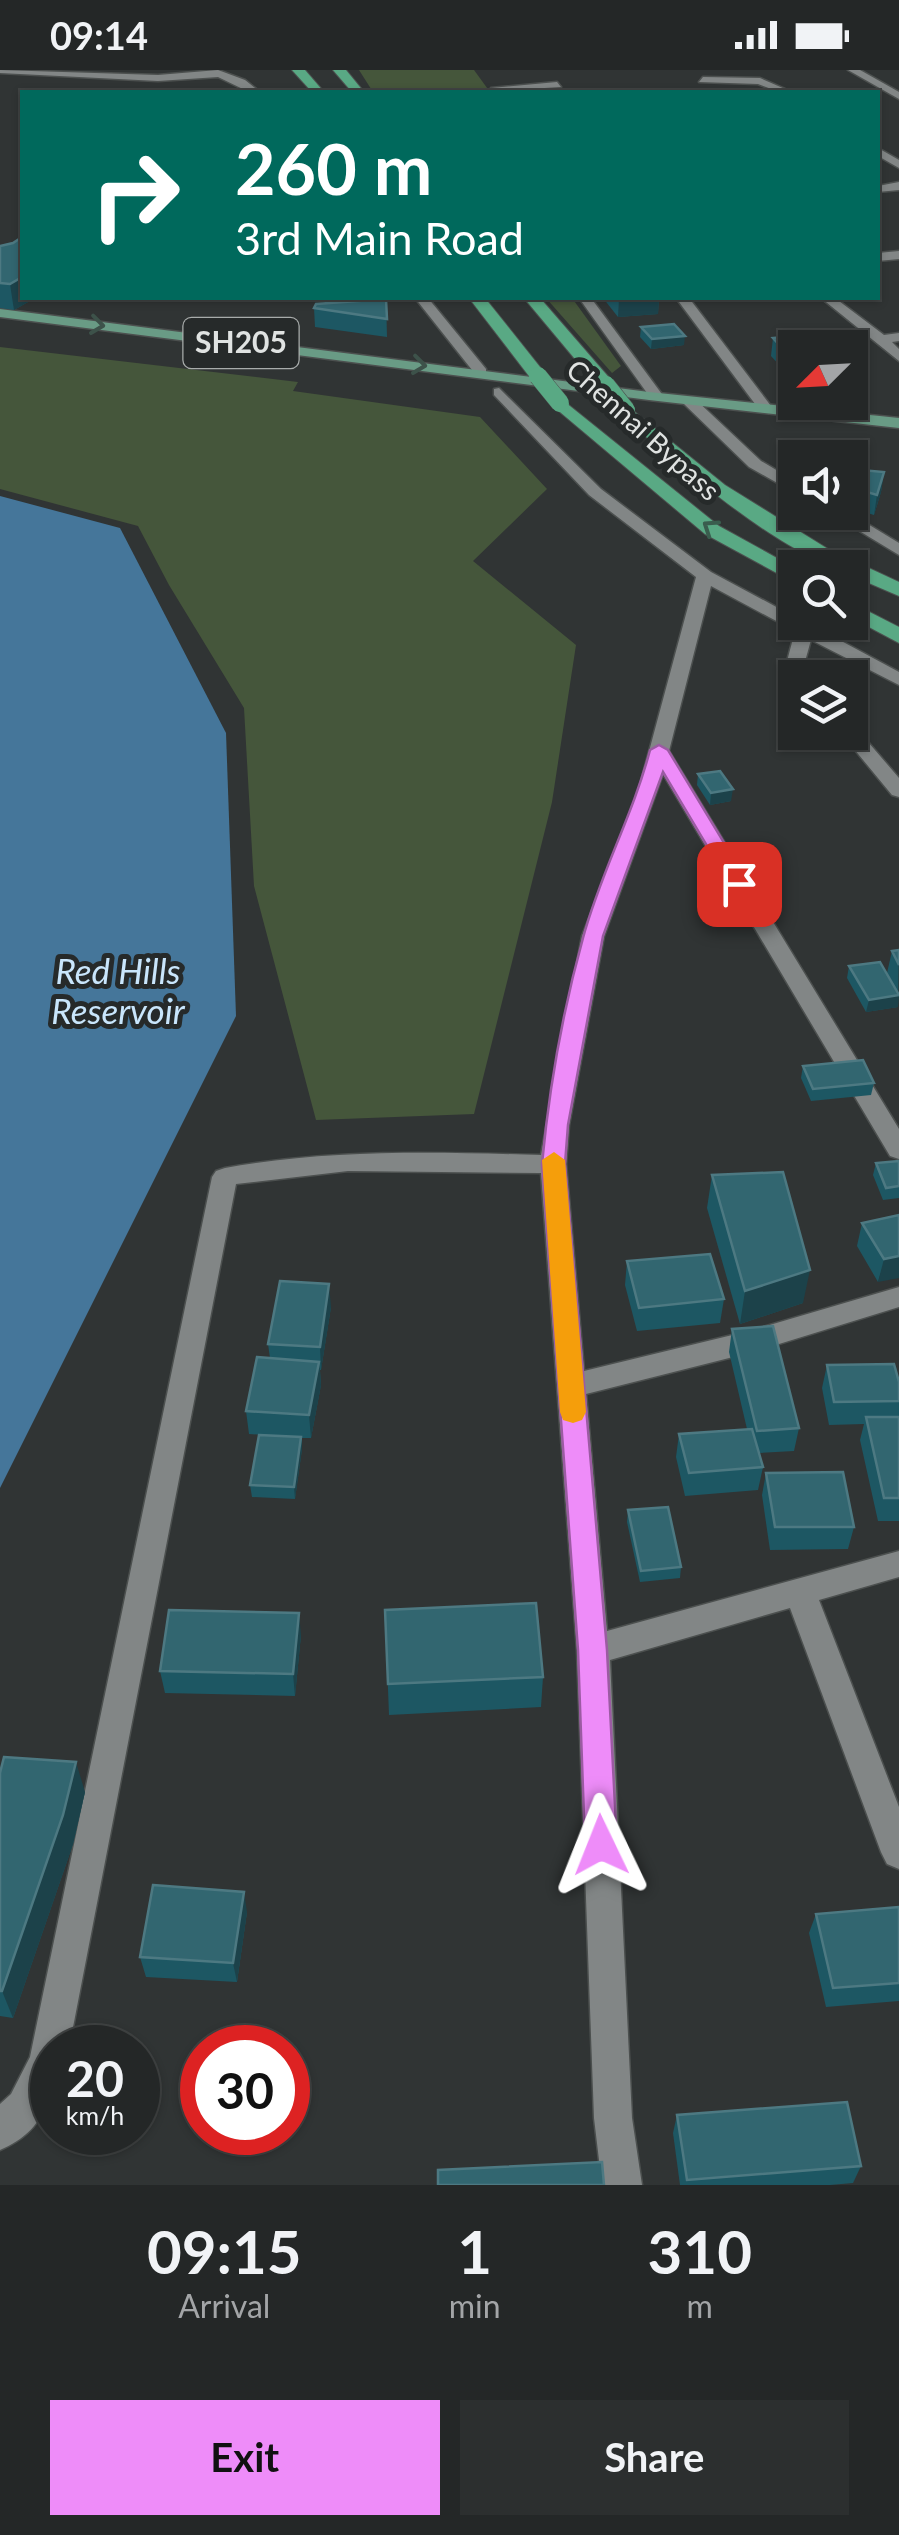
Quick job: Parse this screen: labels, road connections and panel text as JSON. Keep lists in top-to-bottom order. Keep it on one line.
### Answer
{"streets":{"highway":["Chennai Bypass"],"main road":["SH205"]},"water":["Red Hills Reservoir"],"north":"bottom left","page":{"status":"09:14","turn":["260 m","3rd Main Road"],"speed":"20 km/h","limit":"30","eta":["09:15","Arrival","1","min","310","m"],"buttons":["Exit","Share"]}}
